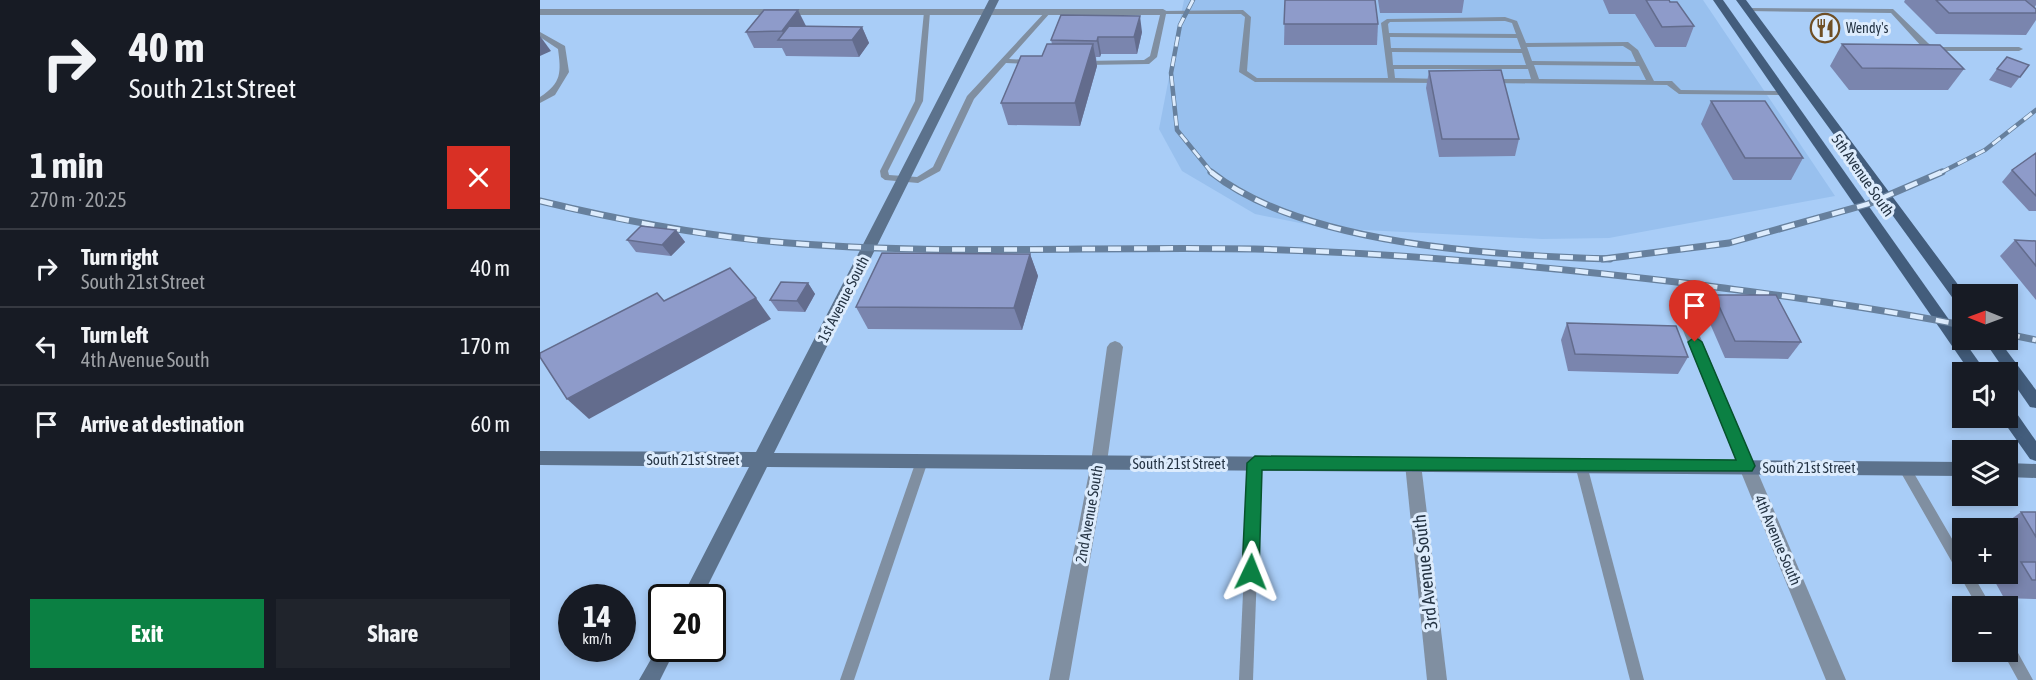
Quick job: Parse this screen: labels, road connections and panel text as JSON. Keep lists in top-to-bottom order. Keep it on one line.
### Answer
{"streets":{"main road":["5th Avenue South","1st Avenue South","South 21st Street"],"street":["2nd Avenue South","4th Avenue South","3rd Avenue South"]},"crossings":[["South 21st Street","2nd Avenue South"],["South 21st Street","4th Avenue South"],["South 21st Street","3rd Avenue South"]],"places":{"restaurant":["Wendy's"]},"north":"left","page":{"turn":["40 m","South 21st Street"],"heading":["1 min","270 m · 20:25"],"list":[{"name":"Turn right","note":"South 21st Street","value":"40 m"},{"name":"Turn left","note":"4th Avenue South","value":"170 m"},{"name":"Arrive at destination","value":"60 m"}],"map_buttons":["+","−"],"speed":"14 km/h","limit":"20","buttons":["Exit","Share"]}}
